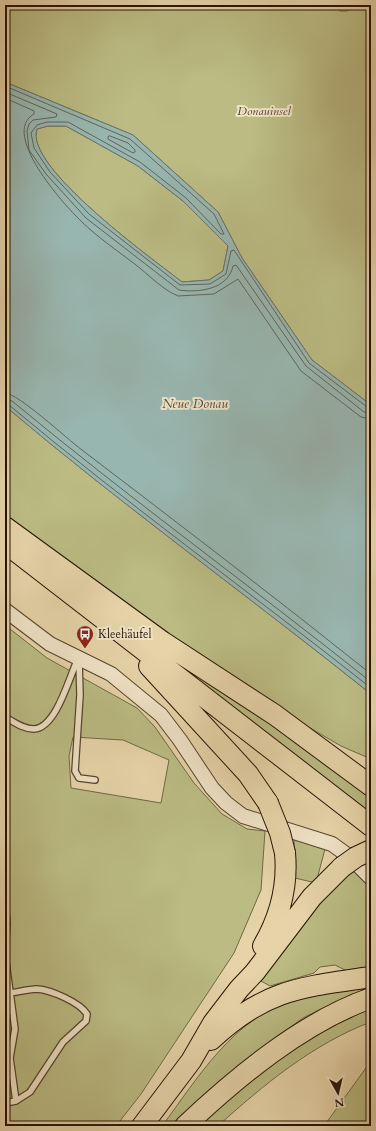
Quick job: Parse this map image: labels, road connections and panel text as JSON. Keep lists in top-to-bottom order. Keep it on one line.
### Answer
{"water":["Neue Donau"],"parks":["Donauinsel"],"places":{"bus stop":["Kleehäufel"]},"north":"bottom"}
